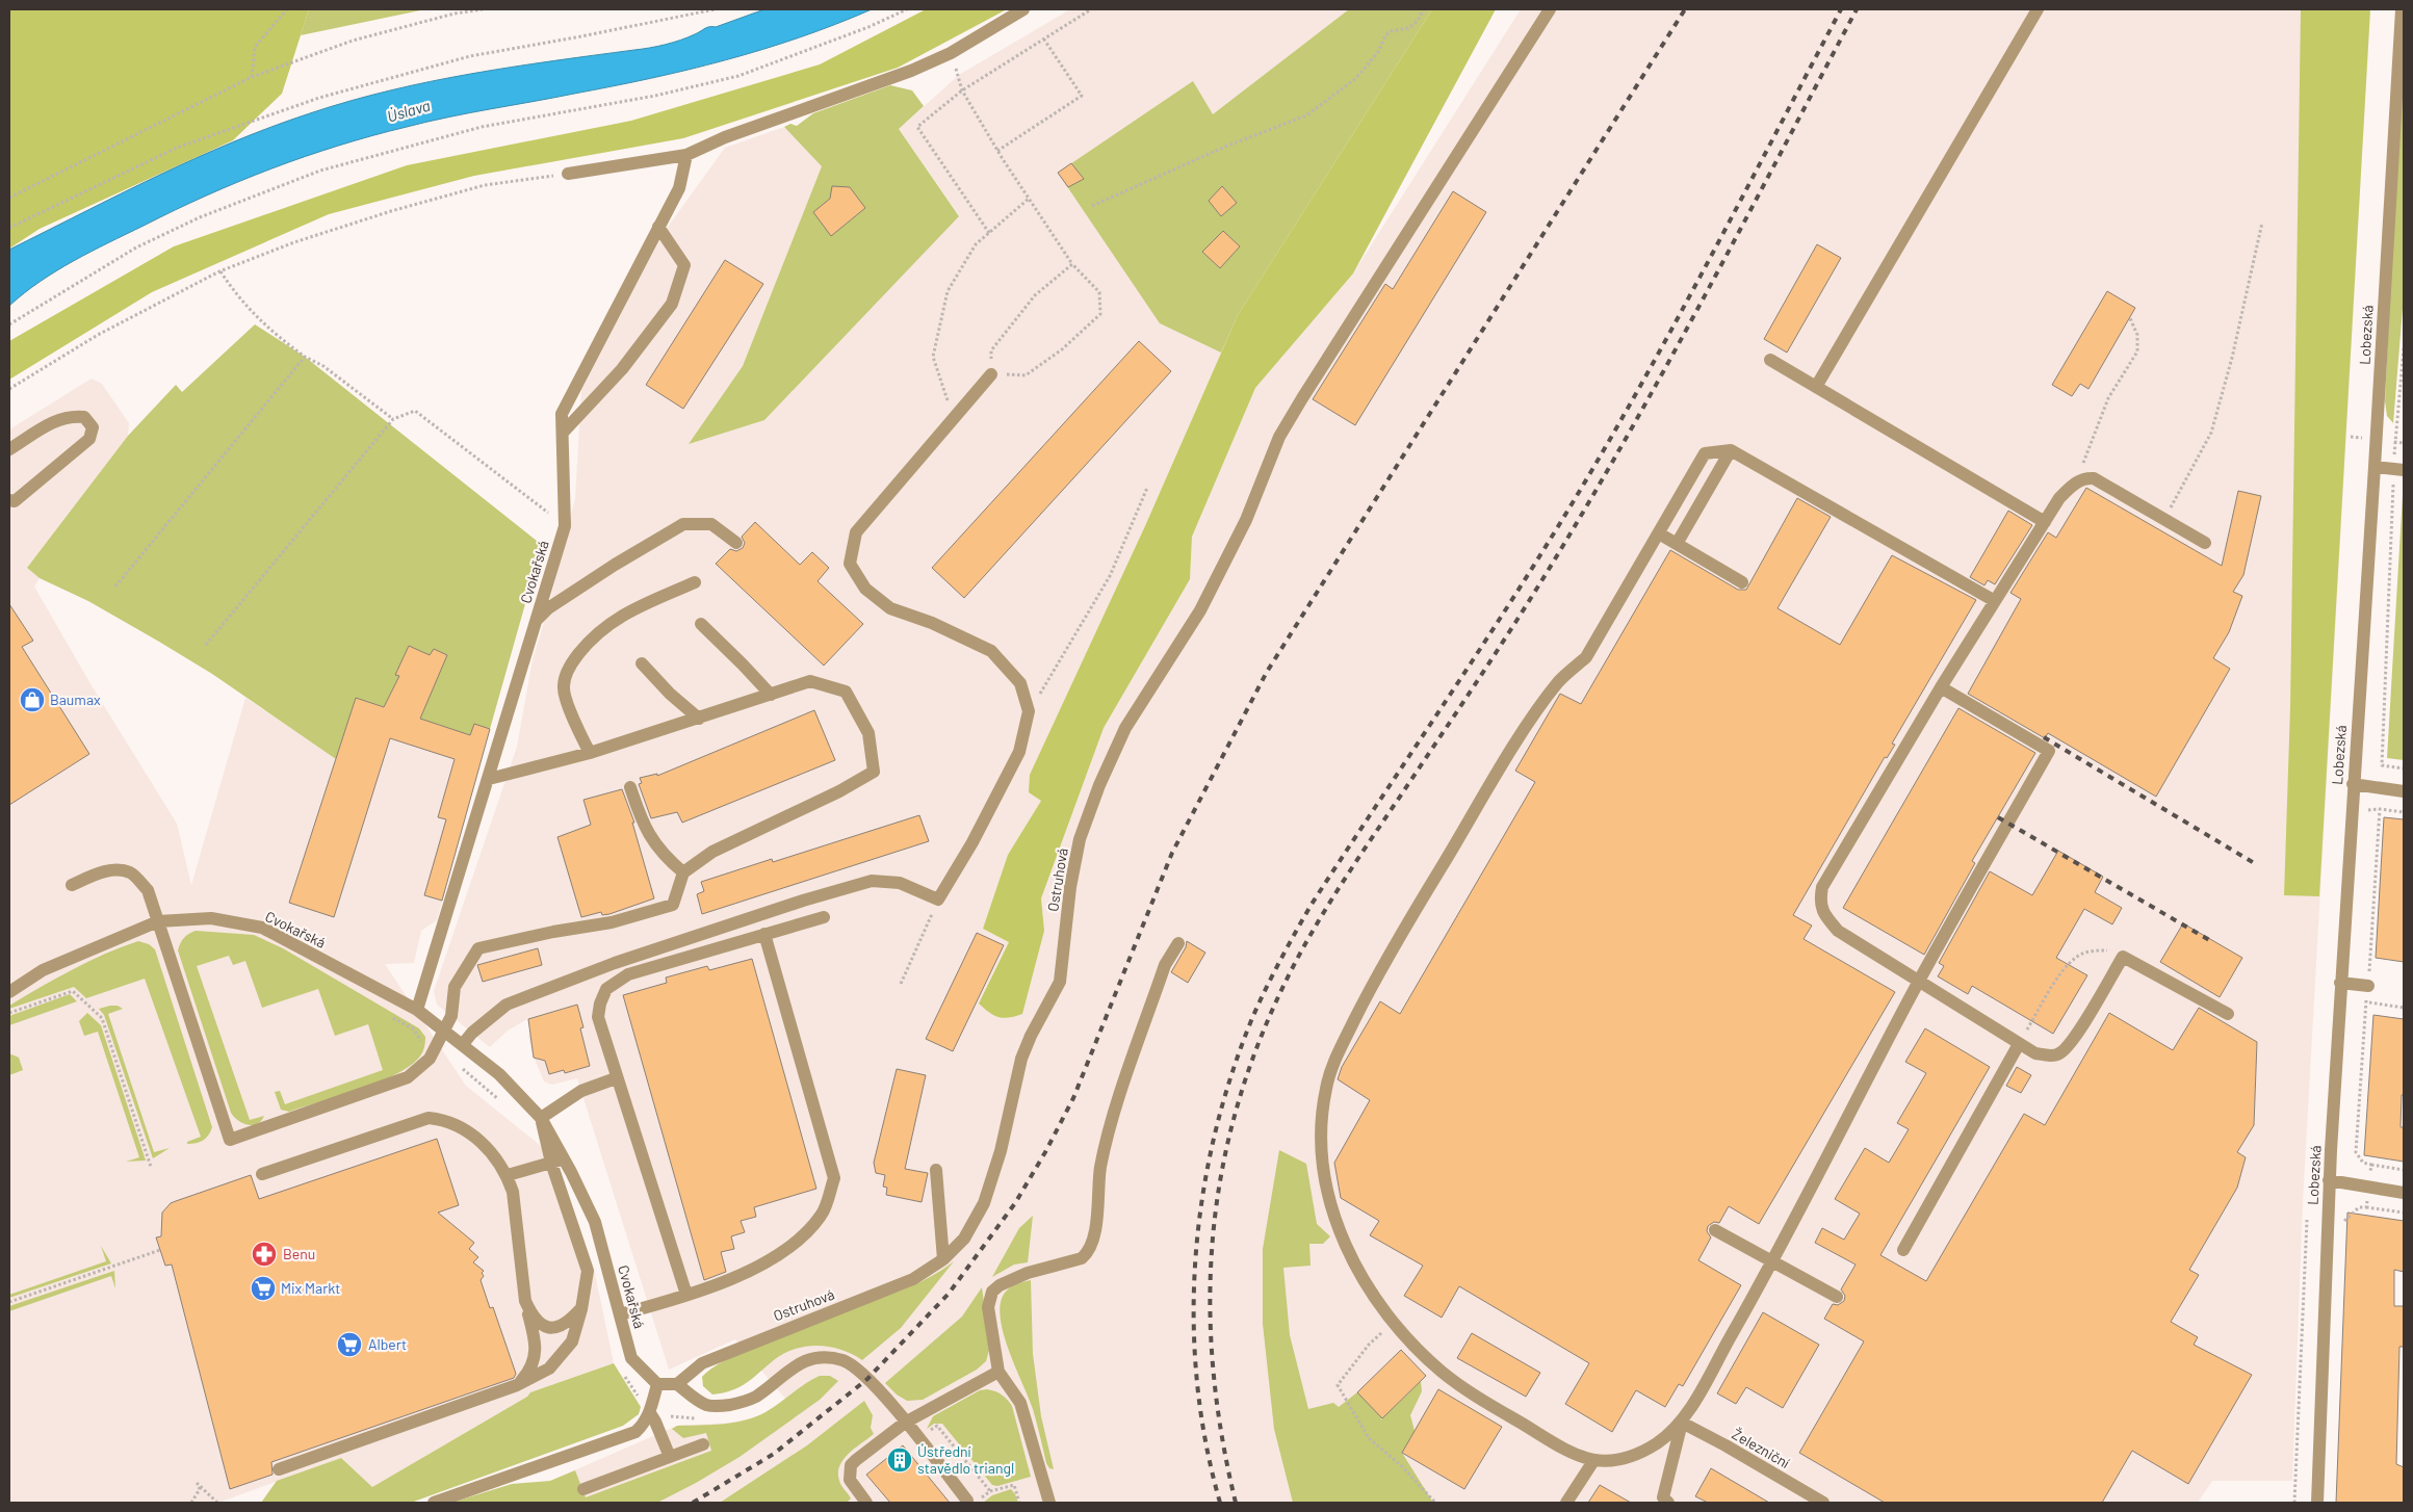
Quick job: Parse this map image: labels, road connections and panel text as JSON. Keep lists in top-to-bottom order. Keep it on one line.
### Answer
{"streets":{"street":["Lobezská","Cvokařská","Ostruhová","Železniční"]},"water":["Úslava"],"places":{"shop":["Baumax"],"pharmacy":["Benu"],"supermarket":["Mix Markt","Albert"],"building":["Ústřední stavědlo triangl"]}}
